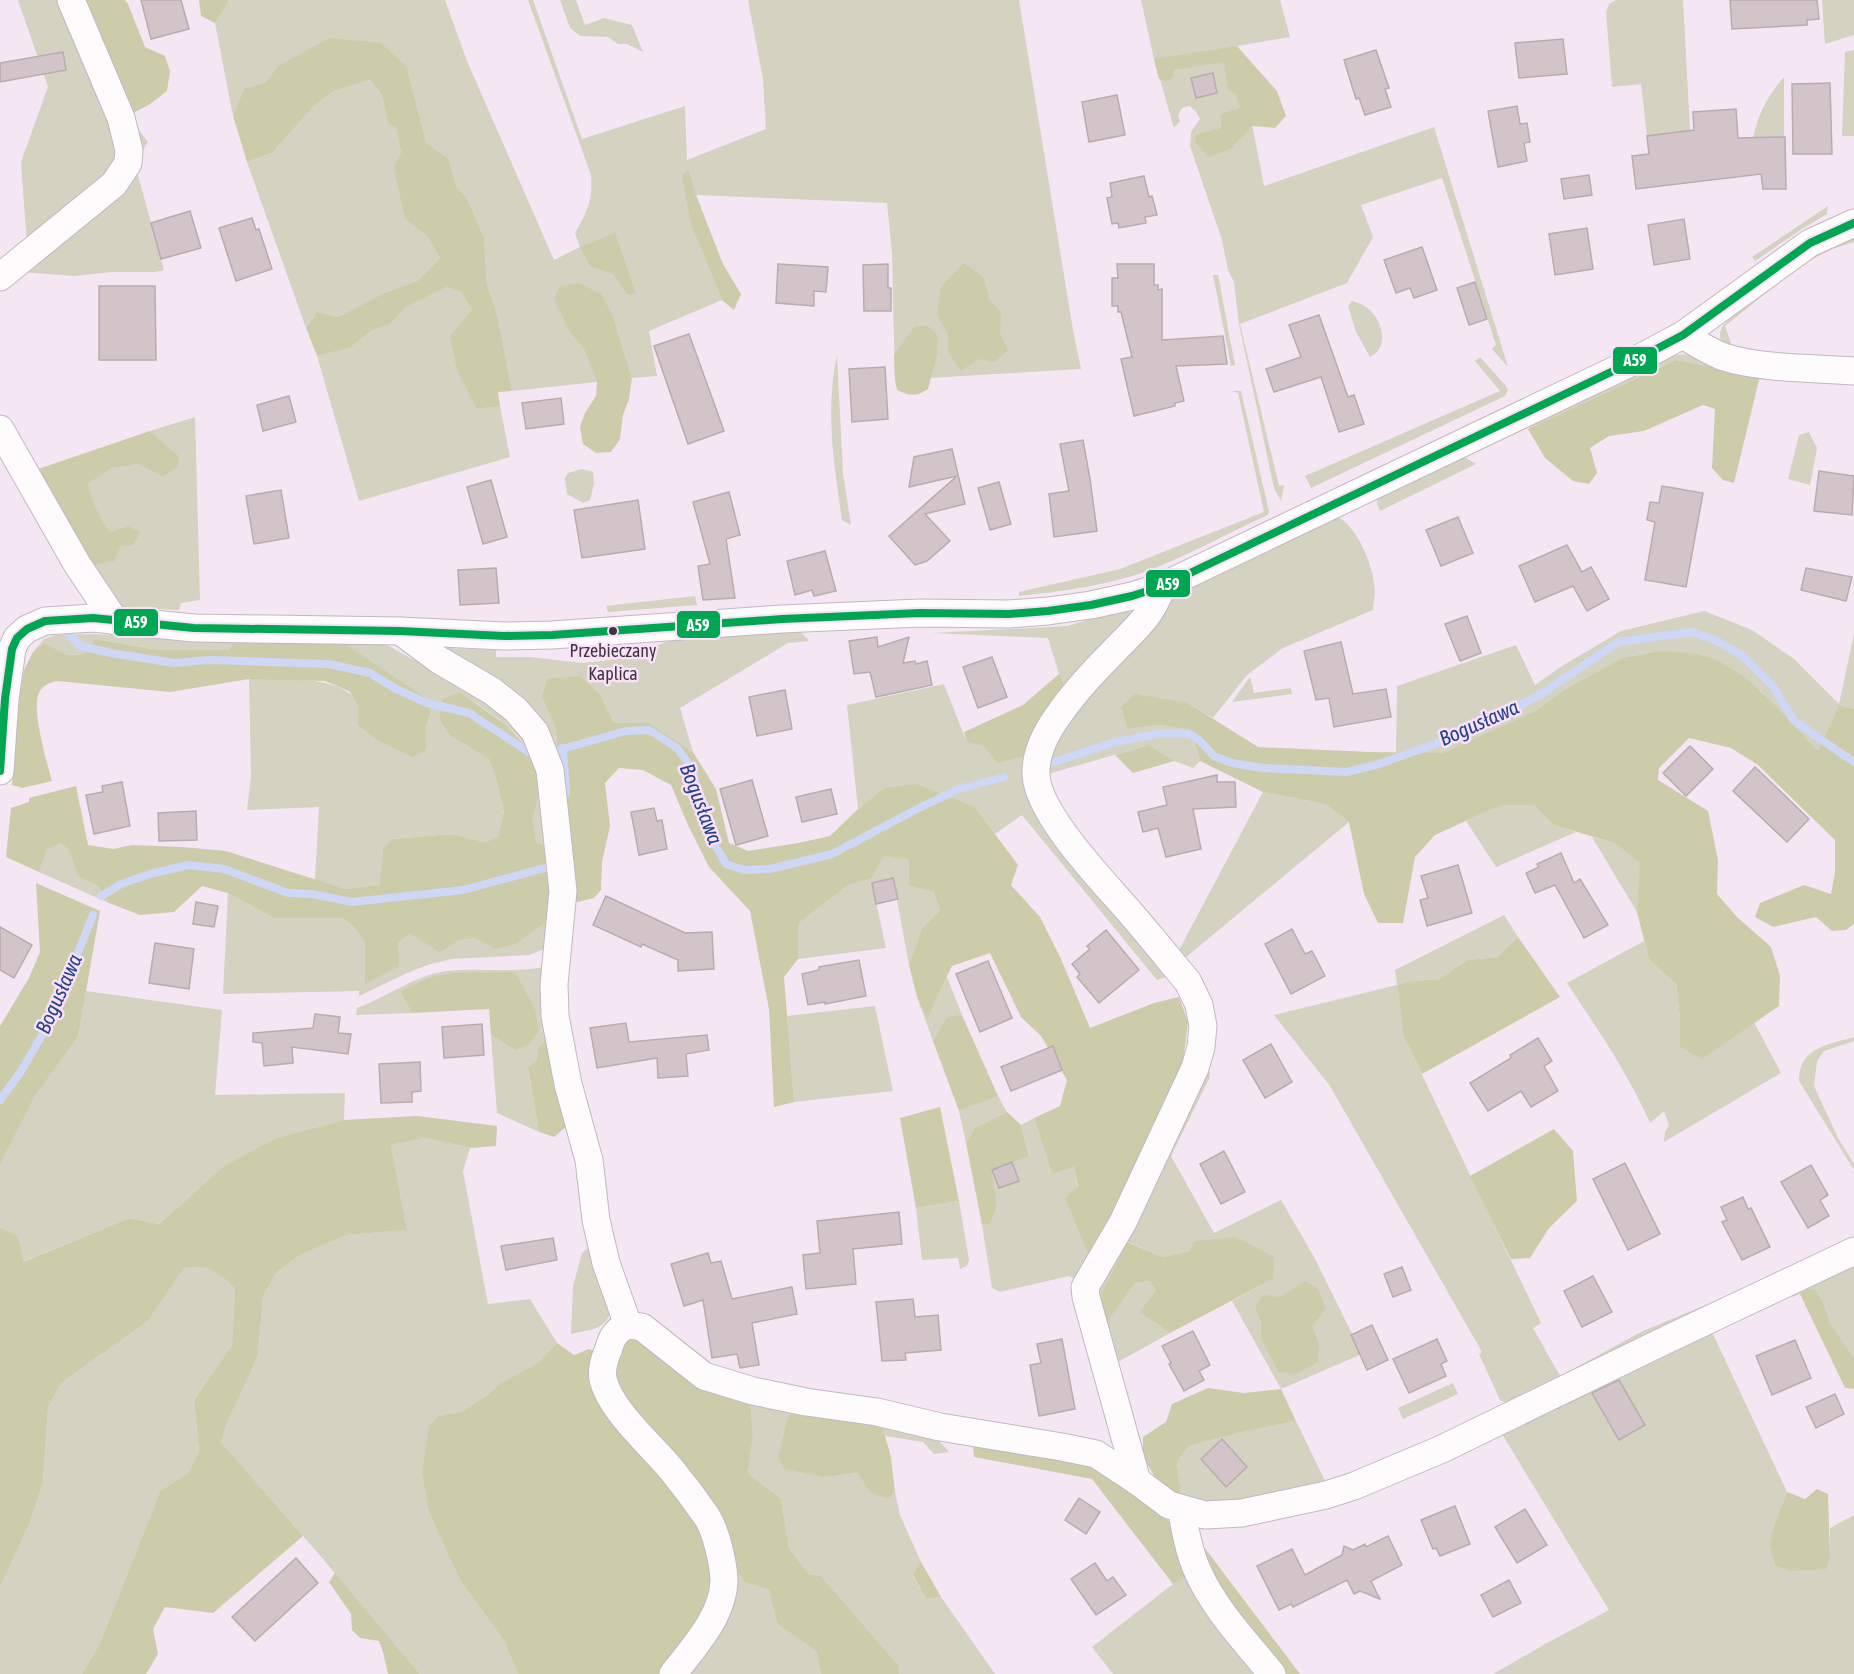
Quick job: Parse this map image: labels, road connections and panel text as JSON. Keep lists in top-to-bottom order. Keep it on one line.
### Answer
{"water":["Bogusława"],"places":["Przebieczany Kaplica"],"lines":["transit line A59"]}
